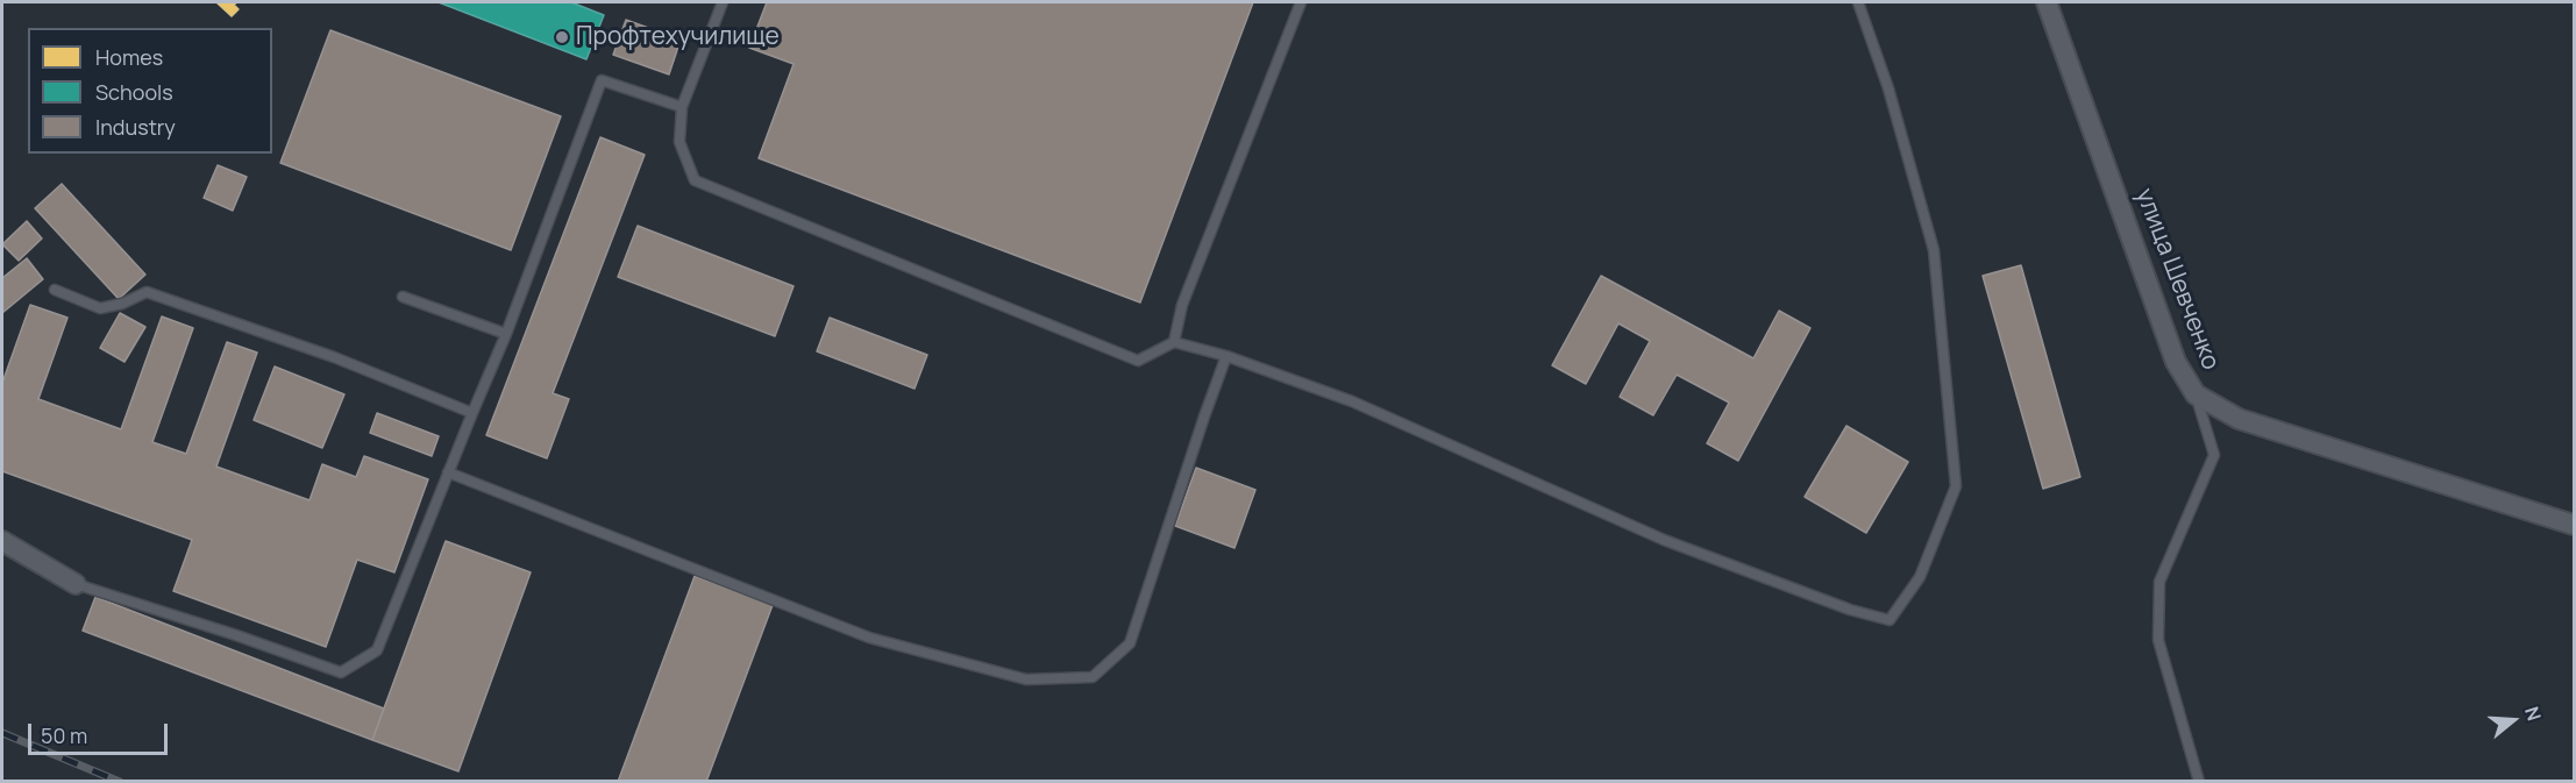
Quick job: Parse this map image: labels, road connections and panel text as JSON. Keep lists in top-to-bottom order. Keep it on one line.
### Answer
{"streets":{"street":["улица Шевченко"]},"places":["Профтехучилище"],"legend":["Homes","Schools","Industry"],"scale_bar":"50 m","north":"right"}
